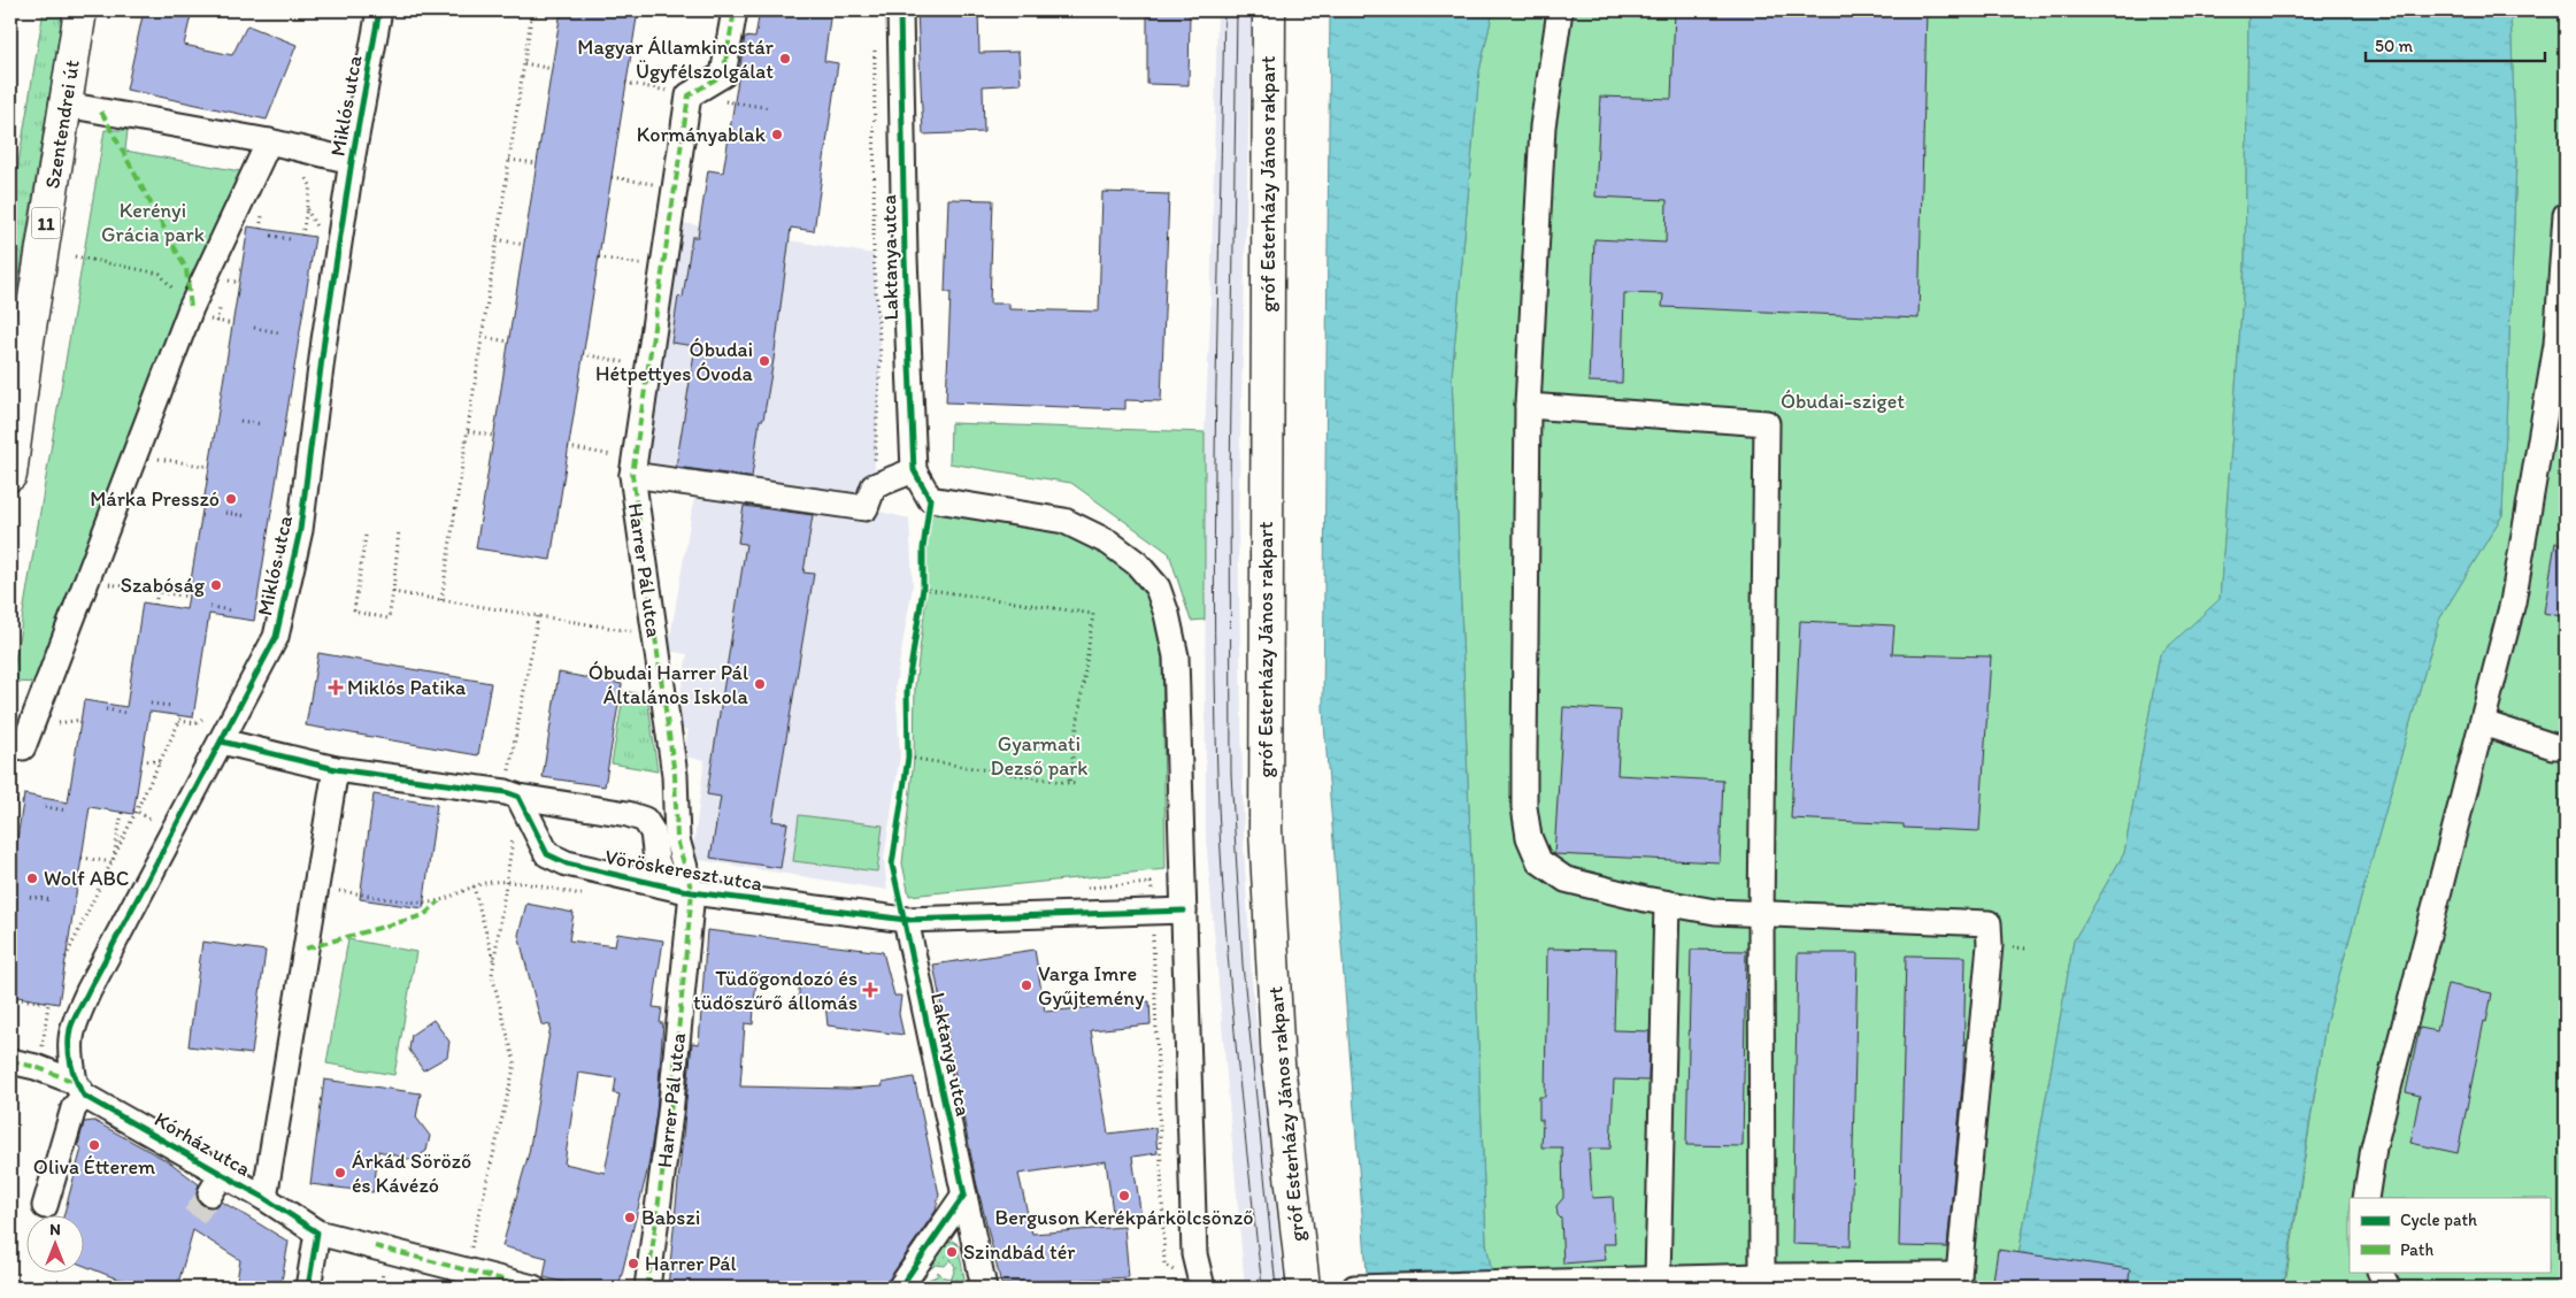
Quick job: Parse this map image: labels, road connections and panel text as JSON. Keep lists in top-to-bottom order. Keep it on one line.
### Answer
{"streets":{"main road":["Szentendrei út","gróf Esterházy János rakpart","11"],"street":["Miklós utca","Laktanya utca","Harrer Pál utca","Vöröskereszt utca","Kórház utca"]},"crossings":[["Miklós utca","Szentendrei út"],["Miklós utca","Kórház utca"],["Laktanya utca","Vöröskereszt utca"],["Harrer Pál utca","Vöröskereszt utca"]],"parks":["Kerényi Grácia park","Óbudai-sziget","Gyarmati Dezső park"],"places":{"other":["Magyar Államkincstár Ügyfélszolgálat","Kormányablak","Óbudai Hétpettyes Óvoda","Márka Presszó","Szabóság","Óbudai Harrer Pál Általános Iskola","Wolf ABC","Varga Imre Gyűjtemény","Oliva Étterem","Árkád Söröző és Kávézó","Berguson Kerékpárkölcsönző","Babszi","Szindbád tér","Harrer Pál"],"health":["Miklós Patika","Tüdőgondozó és tüdőszűrő állomás"]},"legend":["Cycle path","Path"],"scale_bar":"50 m","north":"top"}
